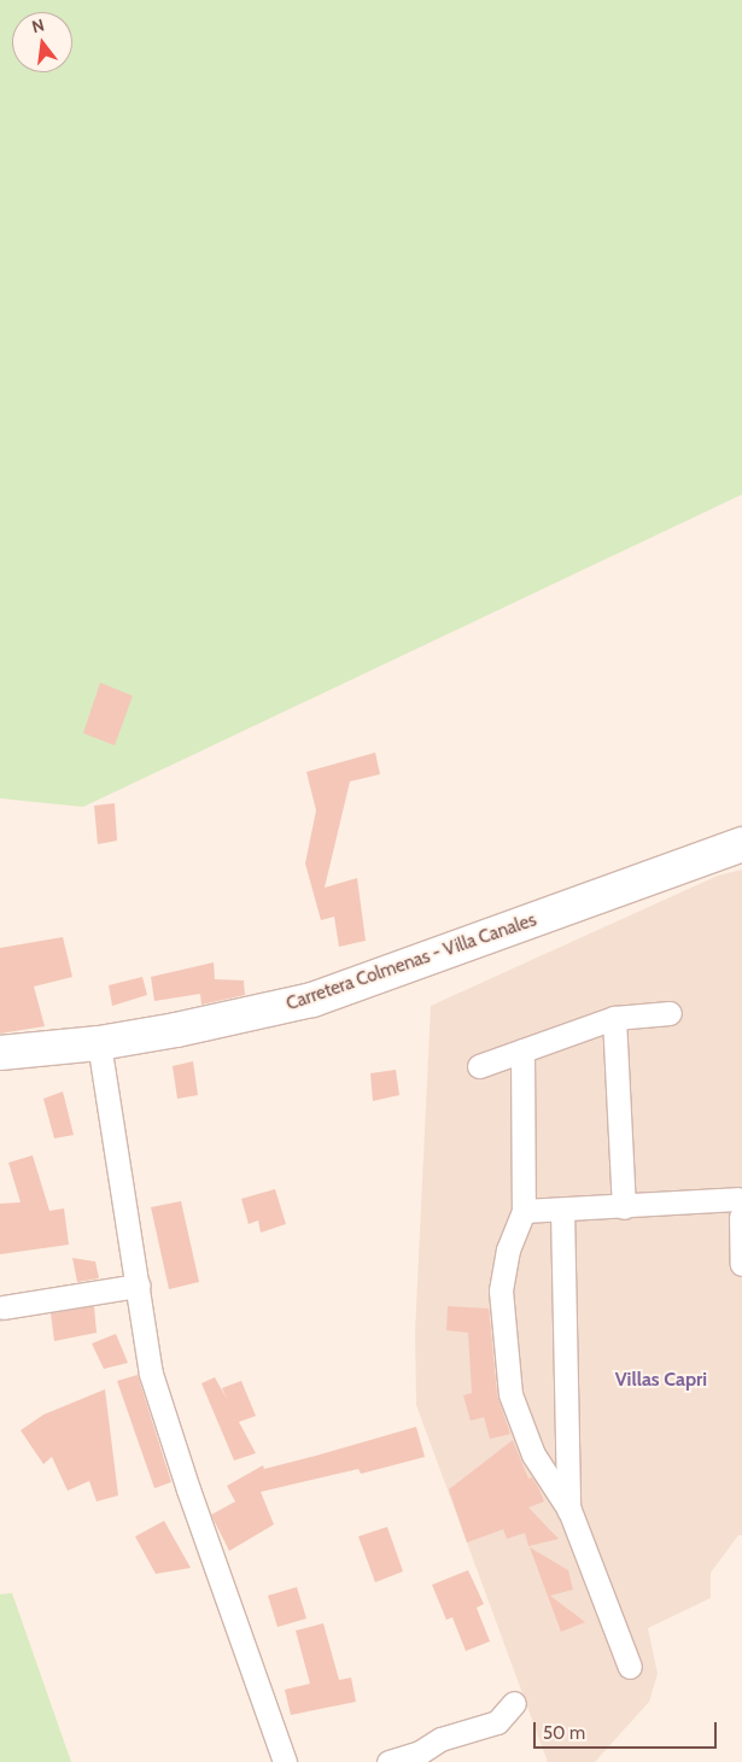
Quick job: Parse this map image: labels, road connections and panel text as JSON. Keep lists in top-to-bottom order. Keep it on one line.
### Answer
{"streets":{"street":["Carretera Colmenas - Villa Canales"]},"districts":["Villas Capri"],"scale_bar":"50 m","north":"top"}
